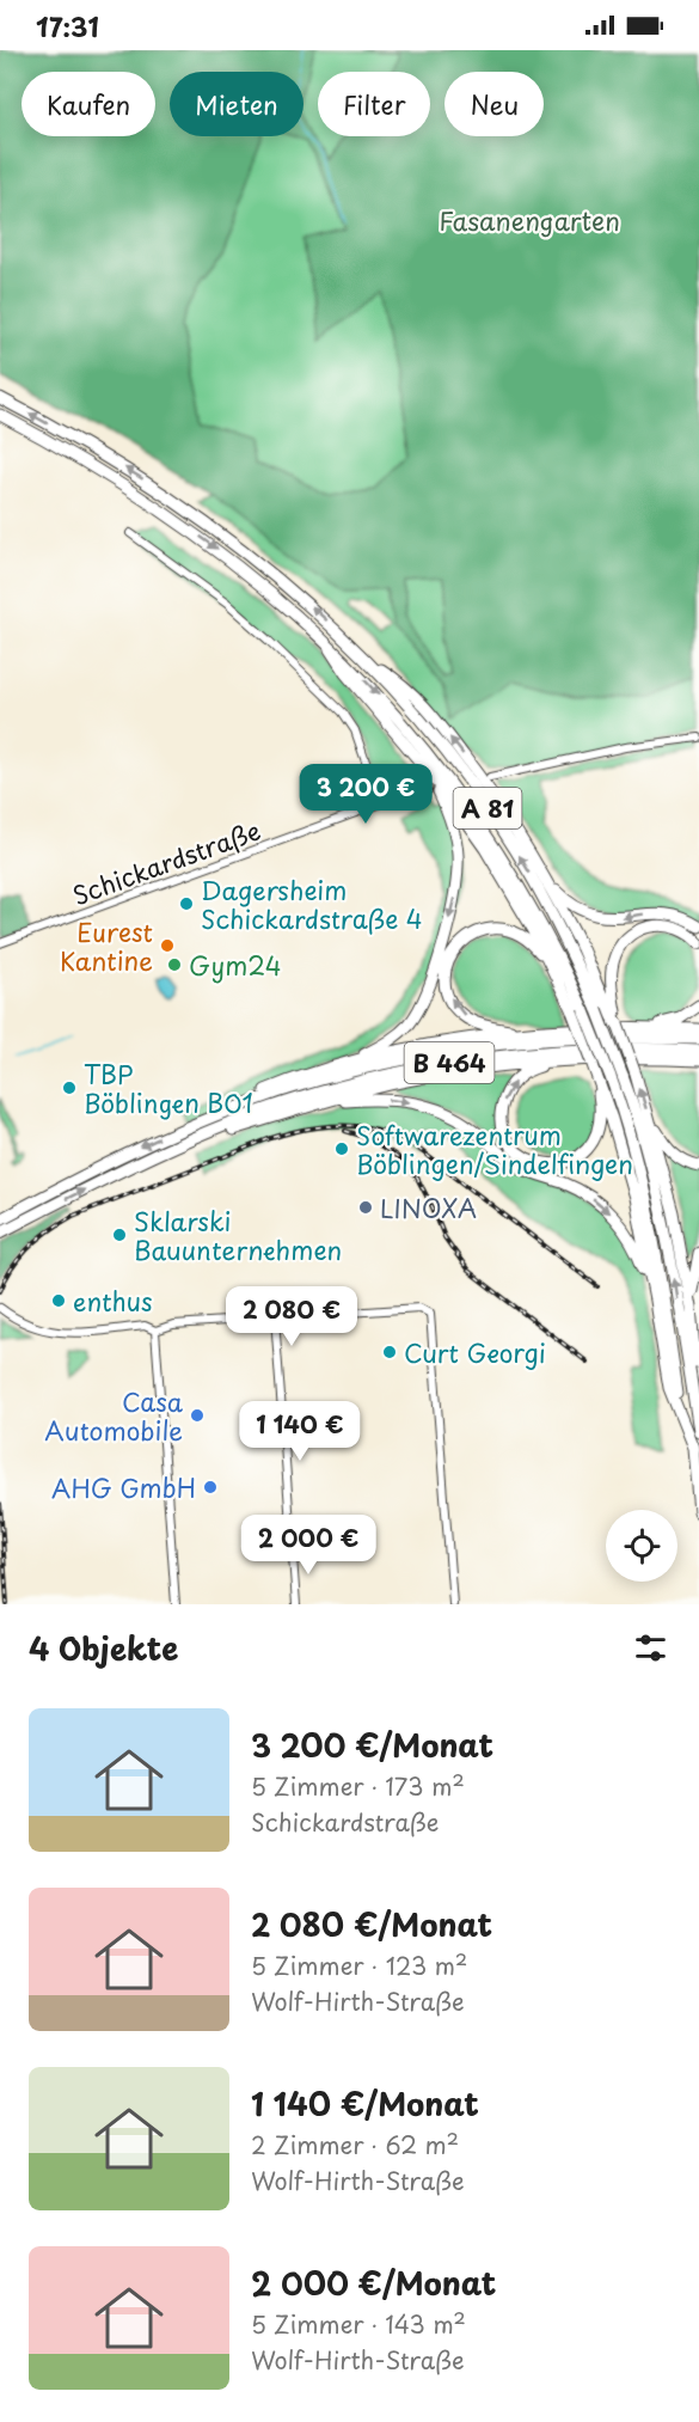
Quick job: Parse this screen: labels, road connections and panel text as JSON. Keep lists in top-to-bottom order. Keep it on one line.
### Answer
{"streets":{"highway":["A 81","B 464"],"street":["Schickardstraße"]},"parks":["Fasanengarten"],"places":["Dagersheim Schickardstraße 4","Eurest Kantine","Gym24","TBP Böblingen B01","Softwarezentrum Böblingen/Sindelfingen","LINOXA","Sklarski Bauunternehmen","enthus","Curt Georgi","Casa Automobile","AHG GmbH"],"page":{"status":"17:31","chip":["Kaufen","Mieten","Filter","Neu"],"price":["3 200 €","2 080 €","1 140 €","2 000 €"],"heading":"4 Objekte","list":[{"name":"3 200 €/Monat","note":"5 Zimmer · 173 m² · Schickardstraße"},{"name":"2 080 €/Monat","note":"5 Zimmer · 123 m² · Wolf-Hirth-Straße"},{"name":"1 140 €/Monat","note":"2 Zimmer · 62 m² · Wolf-Hirth-Straße"},{"name":"2 000 €/Monat","note":"5 Zimmer · 143 m² · Wolf-Hirth-Straße"}]}}
